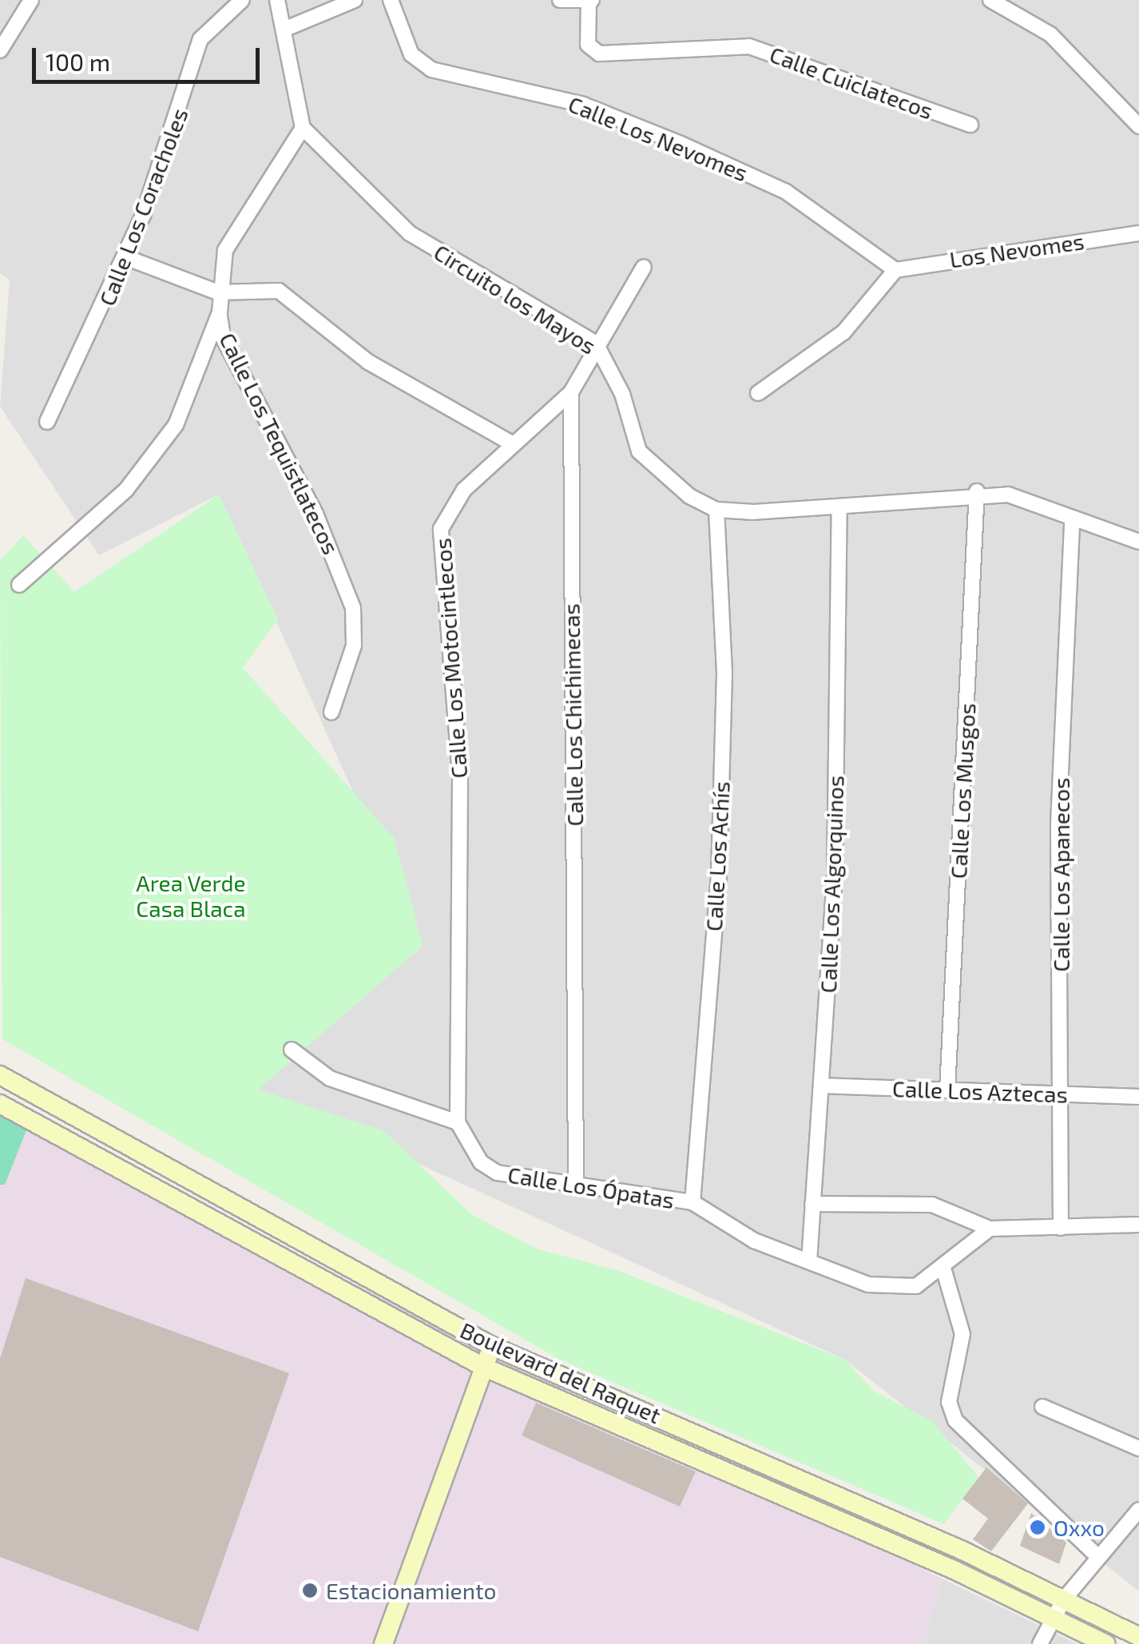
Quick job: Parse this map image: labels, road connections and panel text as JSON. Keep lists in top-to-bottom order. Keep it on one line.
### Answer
{"streets":{"street":["Calle Cuiclatecos","Calle Los Nevomes","Calle Los Coracholes","Los Nevomes","Circuito los Mayos","Calle Los Tequistlatecos","Calle Los Motocintlecos","Calle Los Chichimecas","Calle Los Musgos","Calle Los Achís","Calle Los Apanecos","Calle Los Algorquinos","Calle Los Aztecas","Calle Los Ópatas","Boulevard del Raquet"]},"crossings":[["Calle Los Nevomes","Los Nevomes"],["Circuito los Mayos","Calle Los Chichimecas"],["Circuito los Mayos","Calle Los Achís"],["Calle Los Motocintlecos","Calle Los Chichimecas"],["Calle Los Motocintlecos","Calle Los Ópatas"],["Calle Los Chichimecas","Calle Los Ópatas"],["Calle Los Musgos","Calle Los Aztecas"],["Calle Los Achís","Calle Los Ópatas"],["Calle Los Apanecos","Calle Los Aztecas"],["Calle Los Algorquinos","Calle Los Aztecas"],["Calle Los Algorquinos","Calle Los Ópatas"]],"parks":["Area Verde Casa Blaca"],"places":["Oxxo","Estacionamiento"],"scale_bar":"100 m"}
